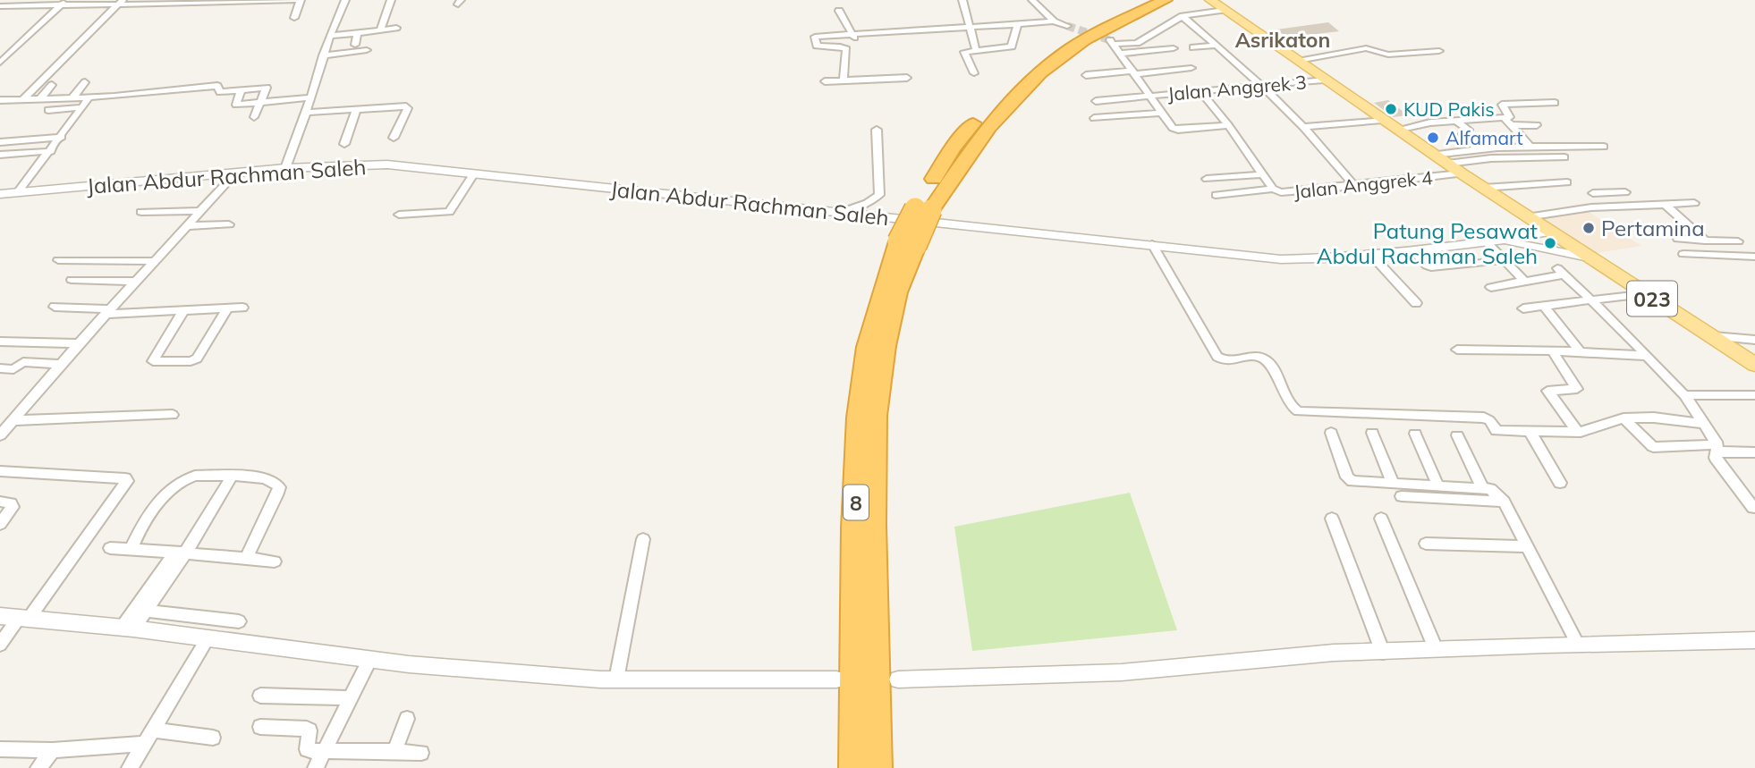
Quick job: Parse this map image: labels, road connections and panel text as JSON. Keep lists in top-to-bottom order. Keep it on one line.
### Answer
{"streets":{"highway":["8"],"main road":["023"],"street":["Jalan Anggrek 3","Jalan Abdur Rachman Saleh","Jalan Anggrek 4"]},"crossings":[["Jalan Anggrek 3","Jalan Anggrek 4"],["Jalan Anggrek 3","023"],["Jalan Abdur Rachman Saleh","023"],["Jalan Anggrek 4","023"]],"districts":["Asrikaton"],"places":["KUD Pakis","Alfamart","Pertamina","Patung Pesawat Abdul Rachman Saleh"]}
